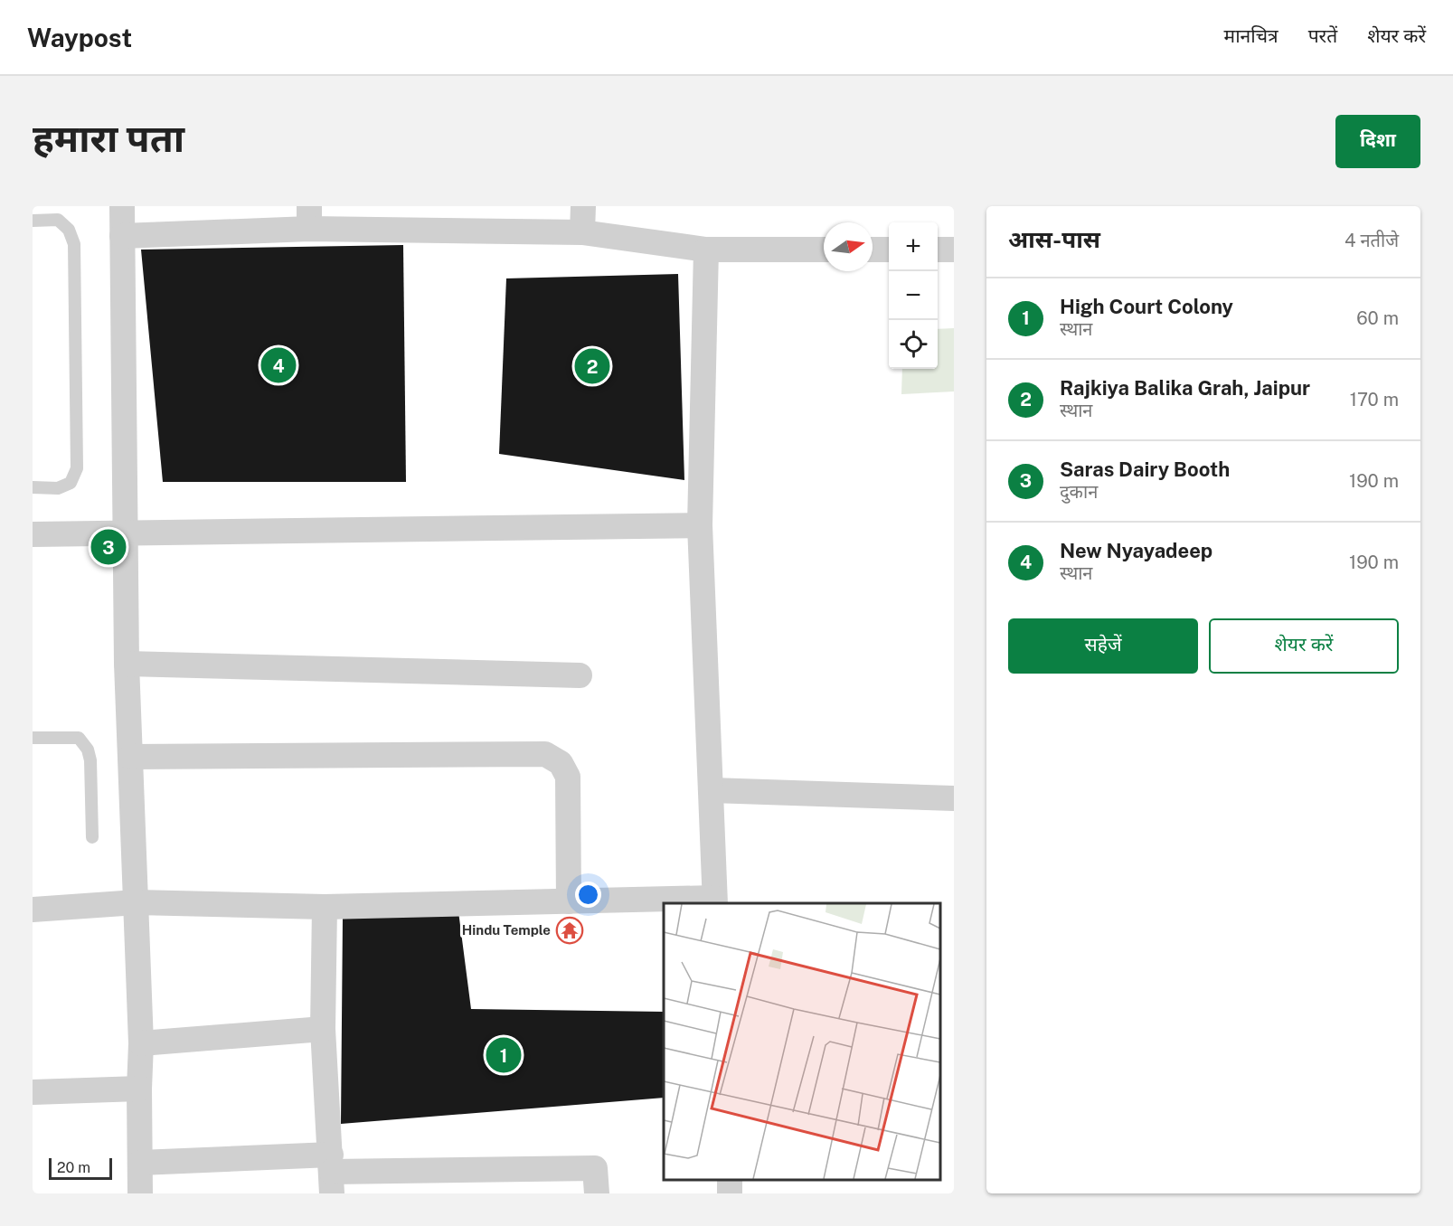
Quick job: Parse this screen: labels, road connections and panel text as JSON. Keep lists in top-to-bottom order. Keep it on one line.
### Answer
{"places":{"temple":["Hindu Temple"]},"scale_bar":"20 m","north":"right","page":{"header":"Waypost","nav":["मानचित्र","परतें","शेयर करें"],"buttons":["दिशा",["सहेजें","शेयर करें"]],"title":"हमारा पता","heading":["आस-पास","4 नतीजे"],"map_buttons":["+","−"],"list":[{"mark":"1","name":"High Court Colony","note":"स्थान","value":"60 m"},{"mark":"2","name":"Rajkiya Balika Grah, Jaipur","note":"स्थान","value":"170 m"},{"mark":"3","name":"Saras Dairy Booth","note":"दुकान","value":"190 m"},{"mark":"4","name":"New Nyayadeep","note":"स्थान","value":"190 m"}],"pins":["4","2","3","1"],"scale":"20 m"}}
